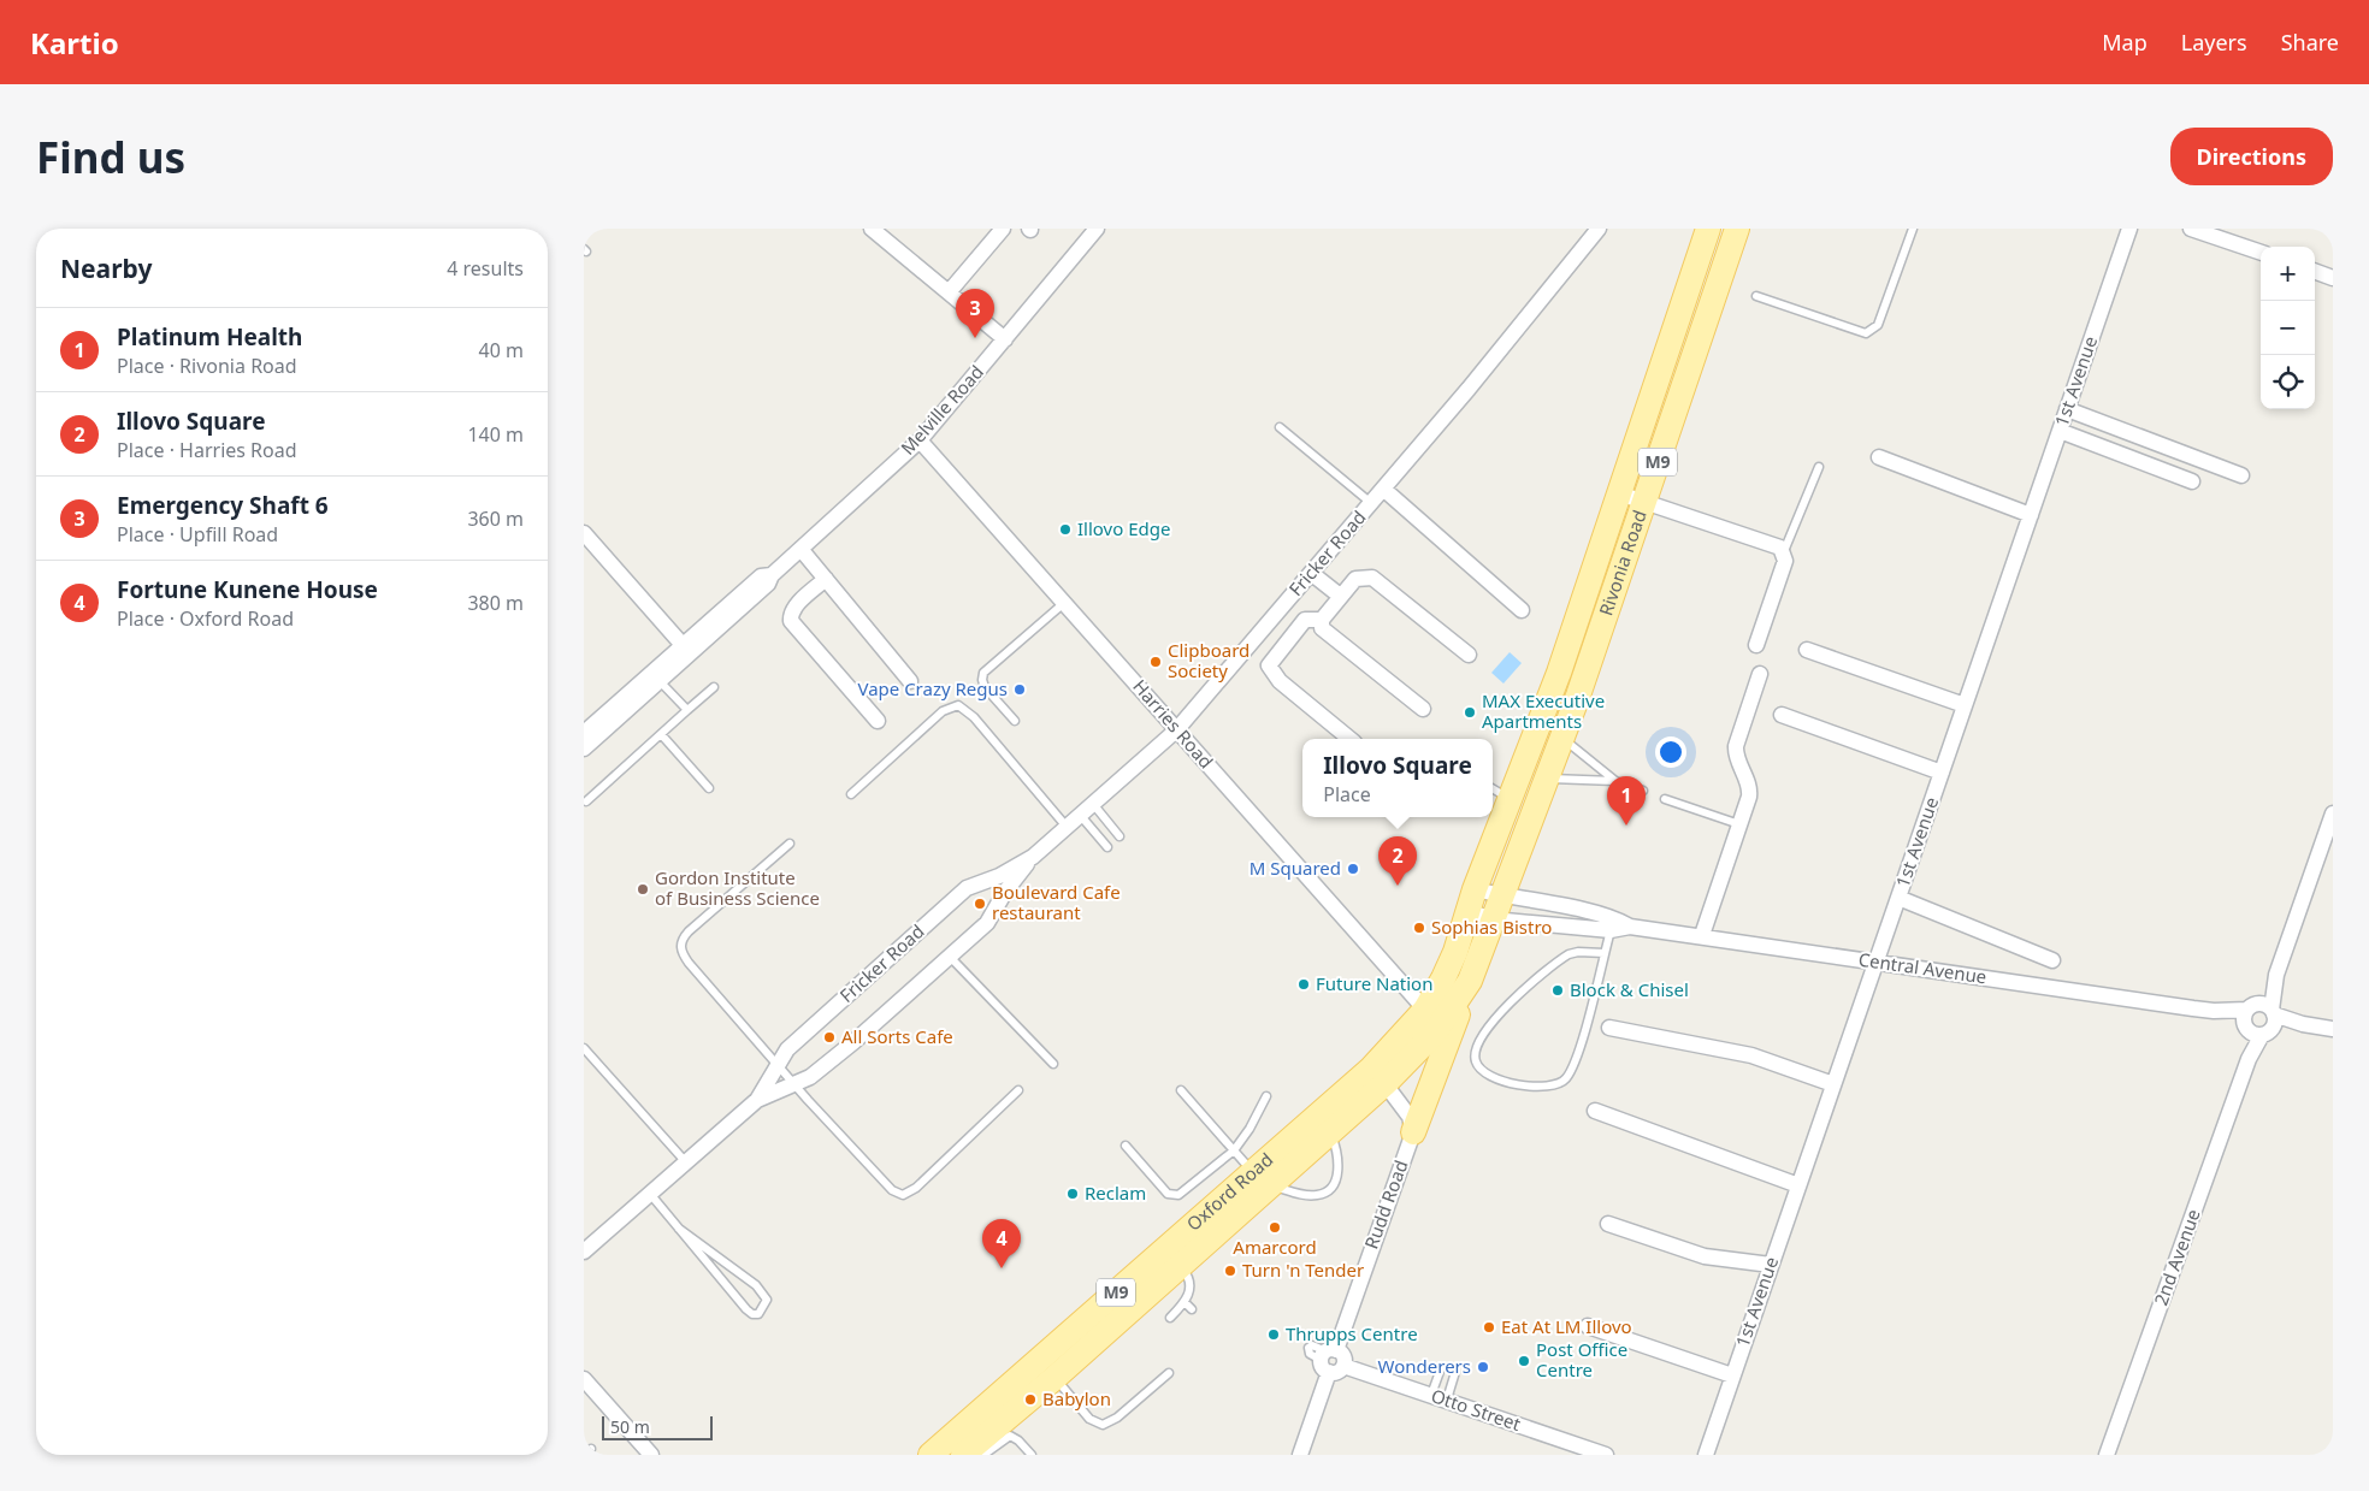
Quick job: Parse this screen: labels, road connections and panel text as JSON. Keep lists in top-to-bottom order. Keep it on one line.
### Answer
{"streets":{"main road":["M9","Rivonia Road","Oxford Road"],"street":["1st Avenue","Melville Road","Fricker Road","Harries Road","Central Avenue","Rudd Road","2nd Avenue","Otto Street"]},"crossings":[["1st Avenue","Central Avenue"],["Melville Road","Harries Road"],["Fricker Road","Harries Road"],["Rivonia Road","Central Avenue"],["Rivonia Road","Oxford Road"],["Harries Road","Oxford Road"],["Central Avenue","Oxford Road"],["Central Avenue","2nd Avenue"],["Rudd Road","Otto Street"]],"places":["Illovo Edge","Clipboard Society","Vape Crazy Regus","MAX Executive Apartments","M Squared","Gordon Institute of Business Science","Boulevard Cafe restaurant","Sophias Bistro","Future Nation","Block & Chisel","All Sorts Cafe","Reclam","Amarcord","Turn 'n Tender","Eat At LM Illovo","Thrupps Centre","Post Office Centre","Wonderers","Babylon"],"scale_bar":"50 m","page":{"header":"Kartio","nav":["Map","Layers","Share"],"buttons":"Directions","title":"Find us","heading":["Nearby","4 results"],"map_buttons":["+","−"],"pins":["3","1","2","4"],"list":[{"mark":"1","name":"Platinum Health","note":"Place · Rivonia Road","value":"40 m"},{"mark":"2","name":"Illovo Square","note":"Place · Harries Road","value":"140 m"},{"mark":"3","name":"Emergency Shaft 6","note":"Place · Upfill Road","value":"360 m"},{"mark":"4","name":"Fortune Kunene House","note":"Place · Oxford Road","value":"380 m"}],"popup":["Illovo Square","Place"],"scale":"50 m"}}
